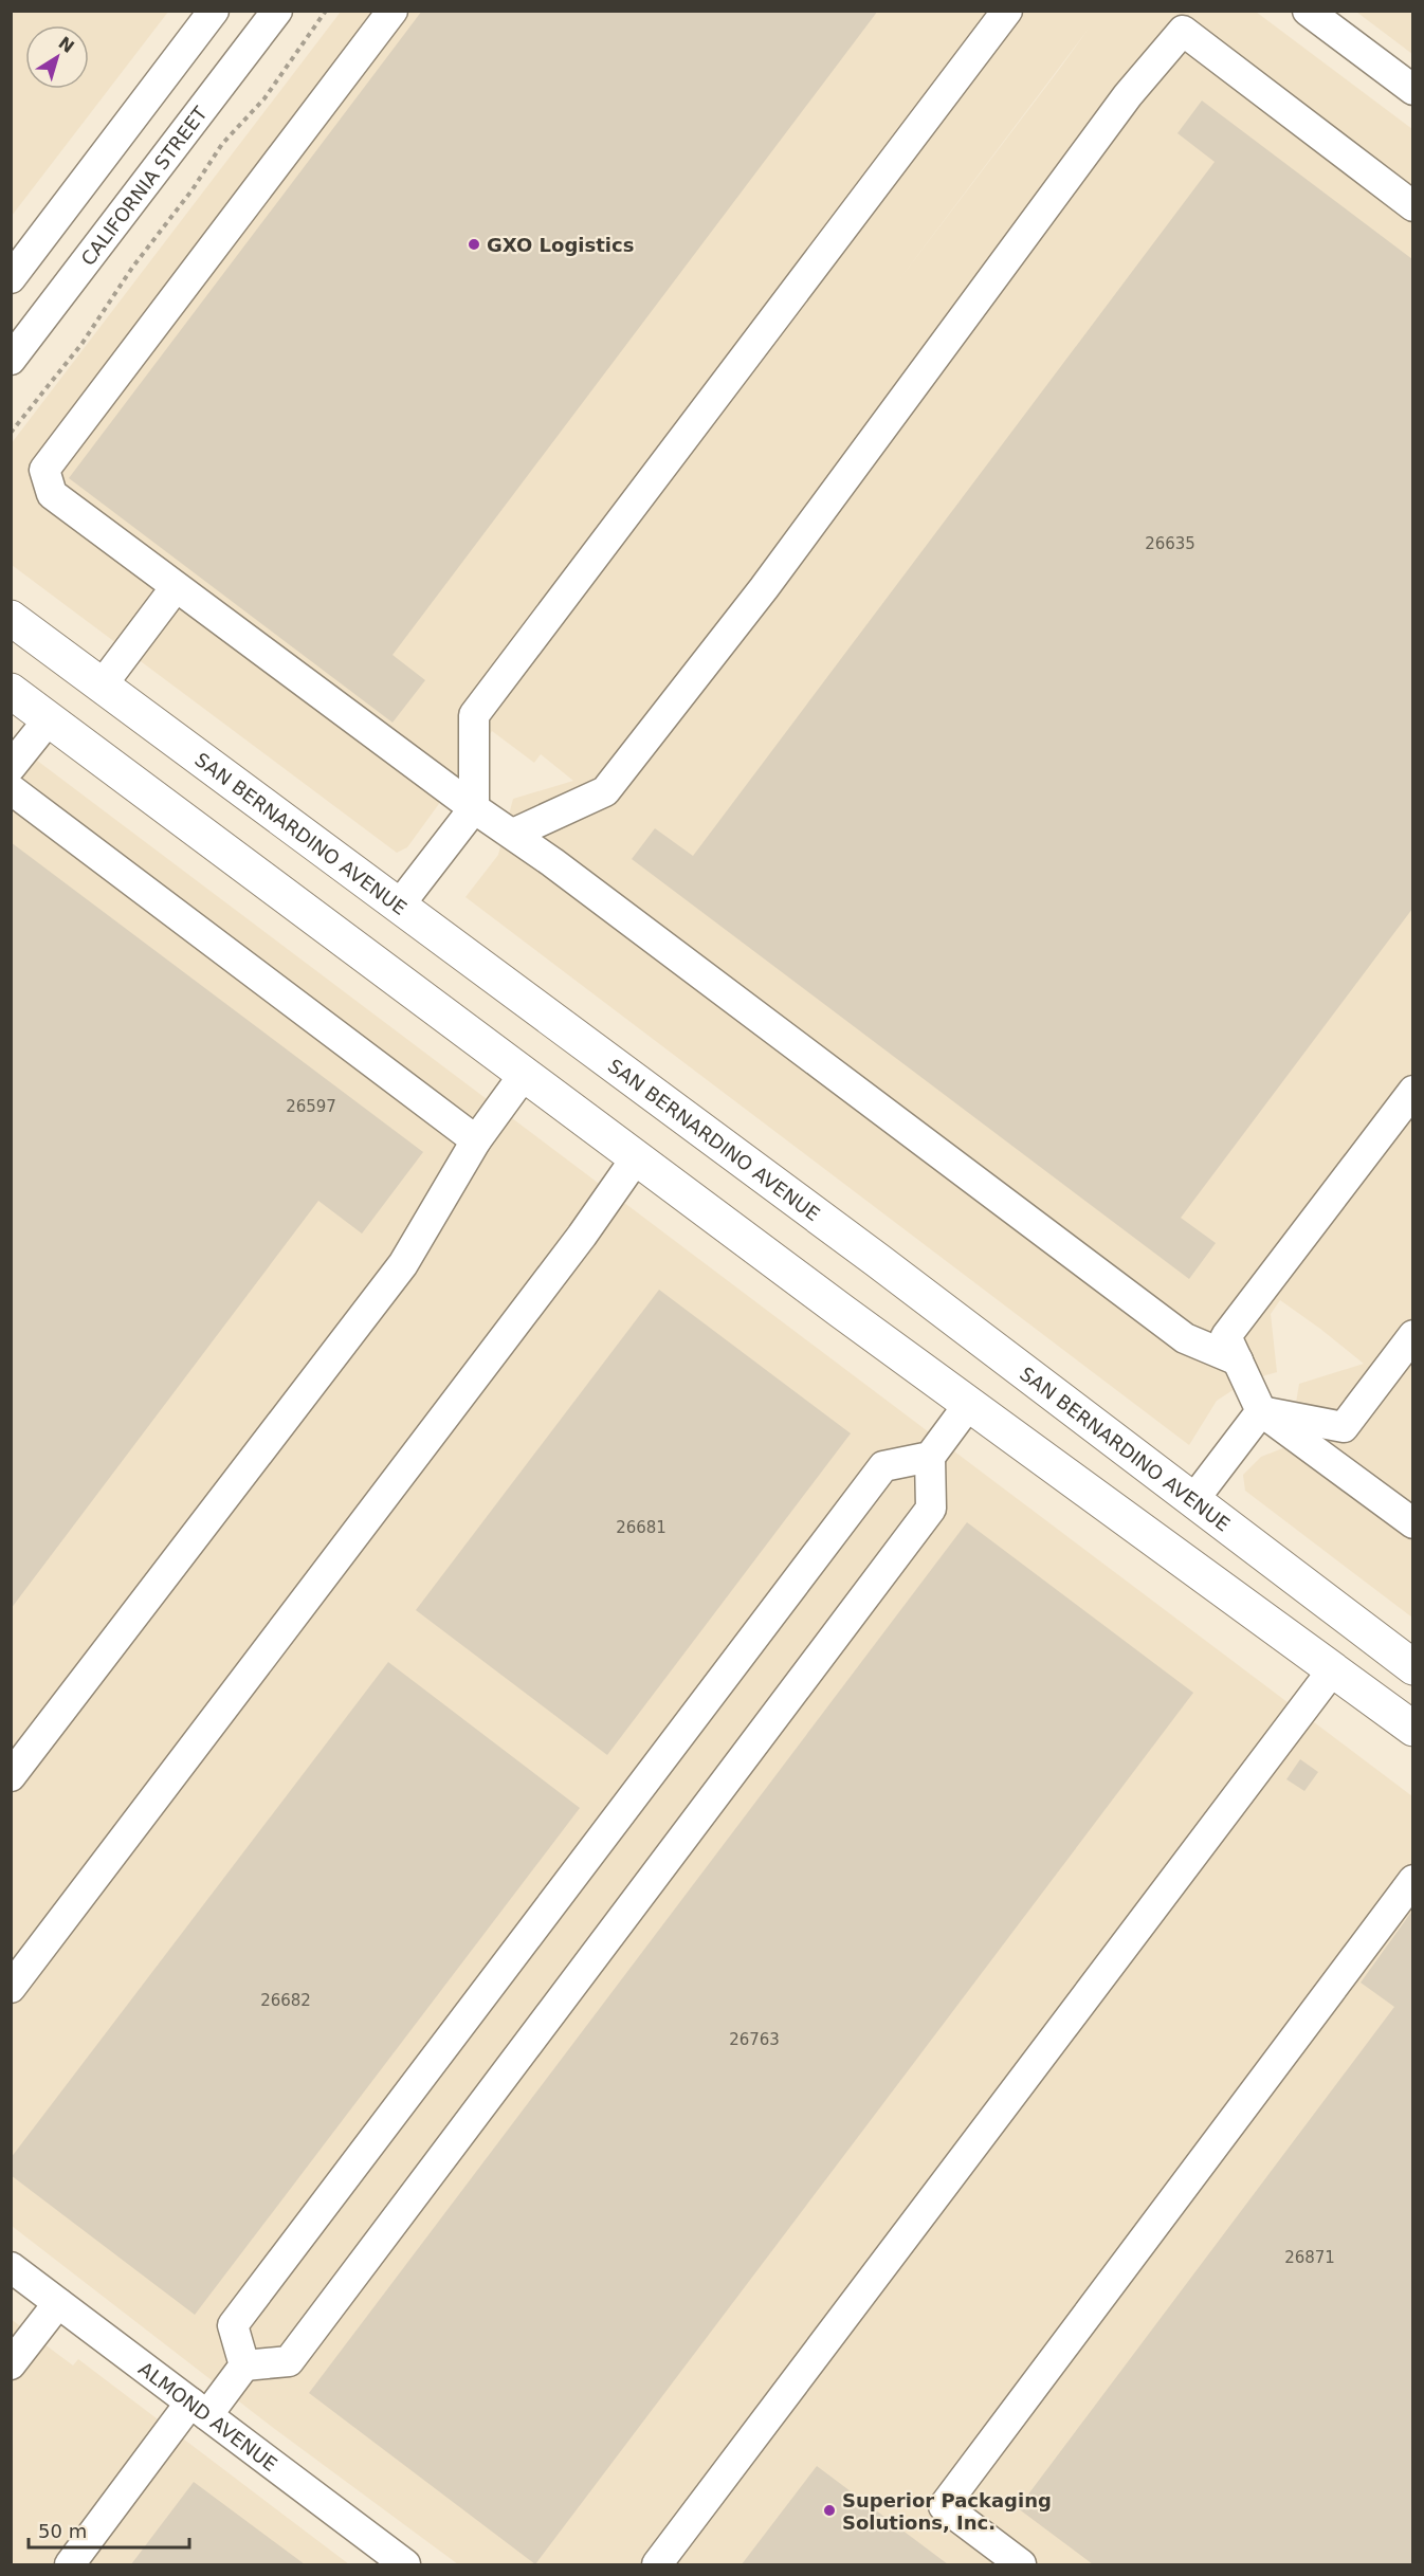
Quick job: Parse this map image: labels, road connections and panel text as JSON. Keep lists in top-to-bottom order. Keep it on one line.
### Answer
{"streets":{"main road":["SAN BERNARDINO AVENUE"],"street":["CALIFORNIA STREET","ALMOND AVENUE"]},"places":["GXO Logistics","Superior Packaging Solutions, Inc."],"house_numbers":["26635","26597","26681","26682","26763","26871"],"scale_bar":"50 m","north":"top right"}
